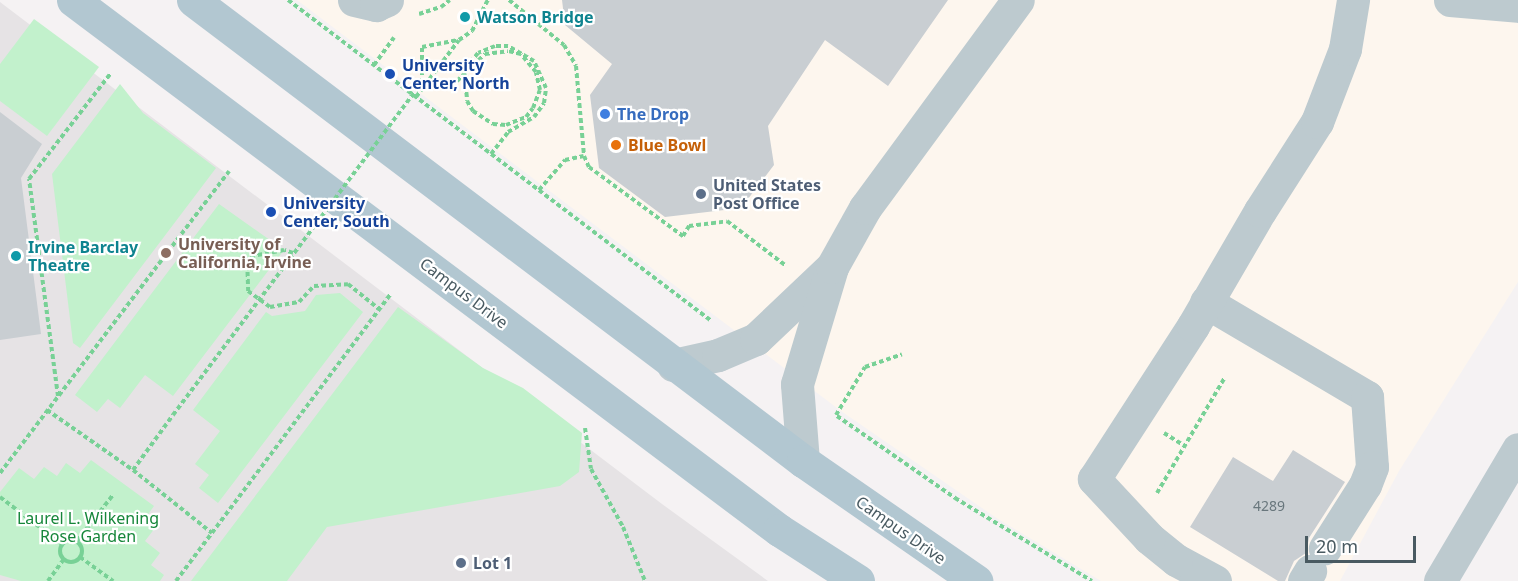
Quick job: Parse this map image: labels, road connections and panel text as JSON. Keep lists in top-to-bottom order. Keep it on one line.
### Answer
{"streets":{"main road":["Campus Drive"]},"parks":["Laurel L. Wilkening Rose Garden"],"places":["Watson Bridge","University Center, North","The Drop","Blue Bowl","United States Post Office","University Center, South","University of California, Irvine","Irvine Barclay Theatre","Lot 1"],"house_numbers":["4289"],"scale_bar":"20 m"}
